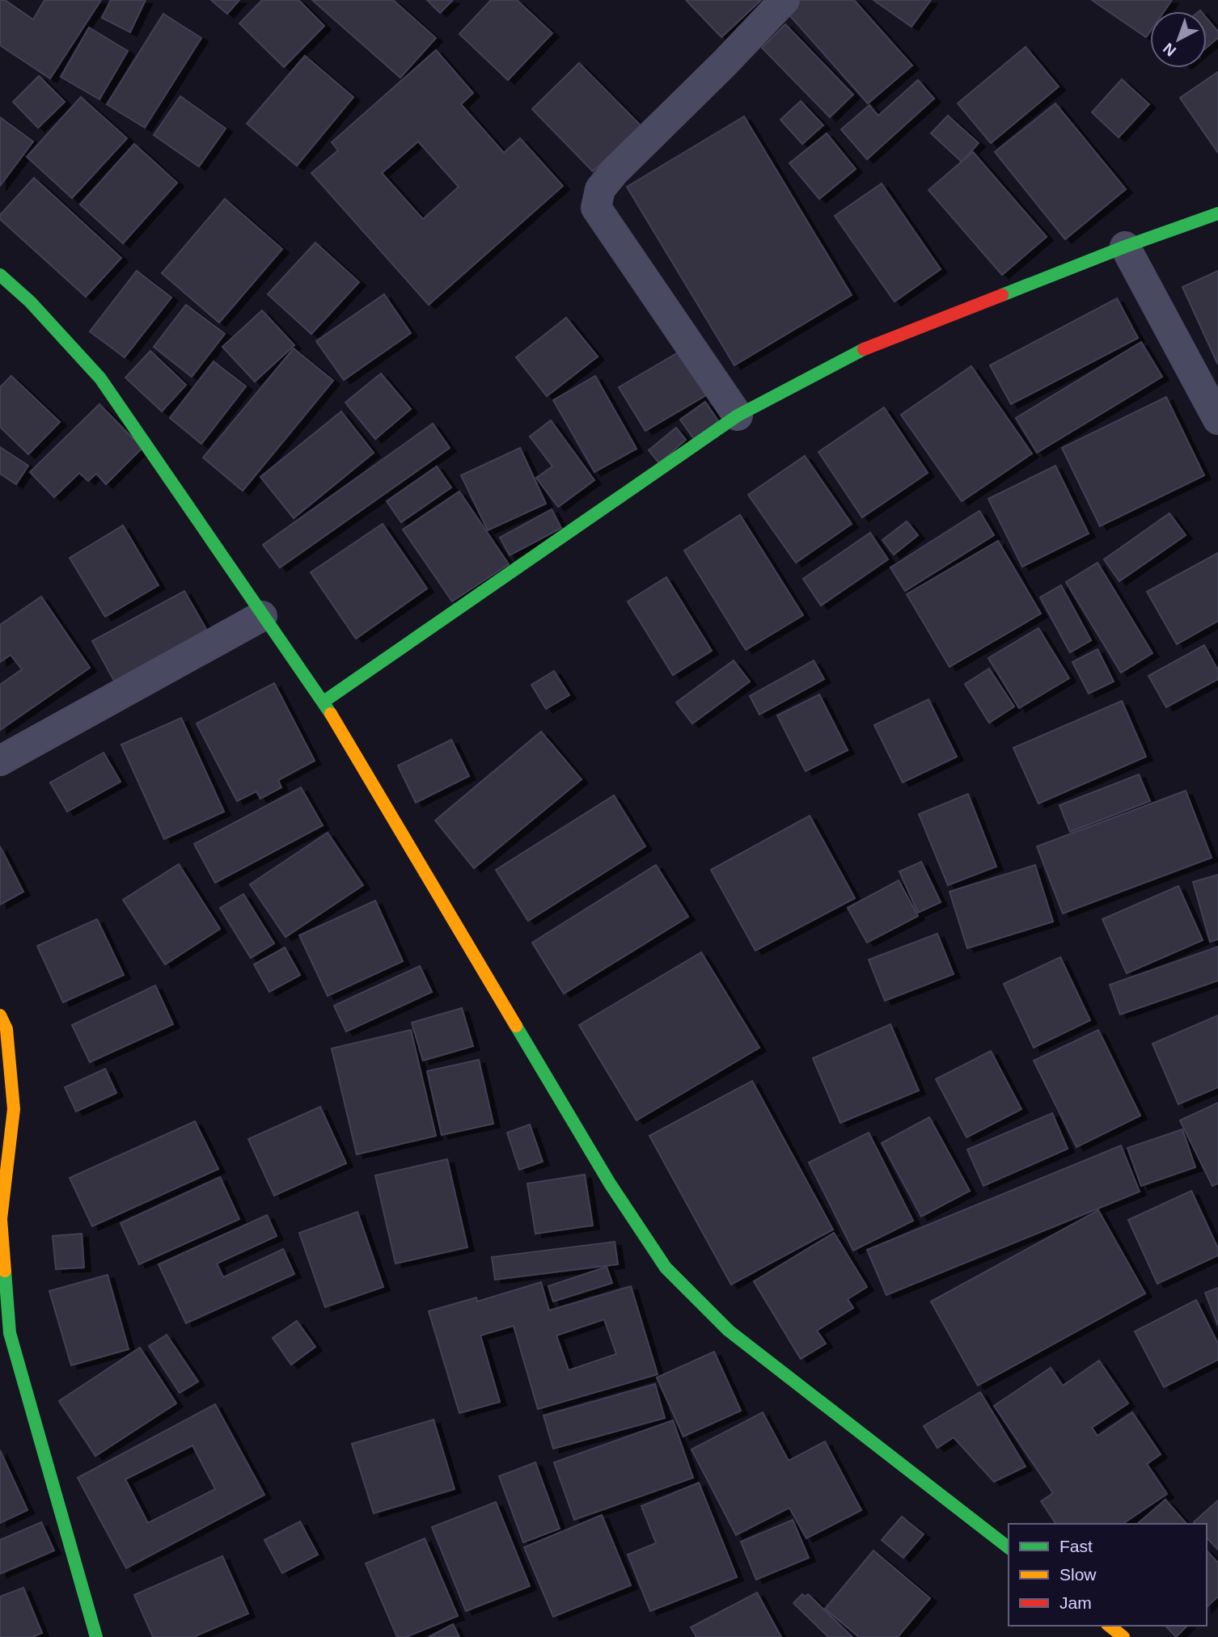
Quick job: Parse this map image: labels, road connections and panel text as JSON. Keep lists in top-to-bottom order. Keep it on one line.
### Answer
{"legend":["Fast","Slow","Jam"],"north":"bottom left"}
